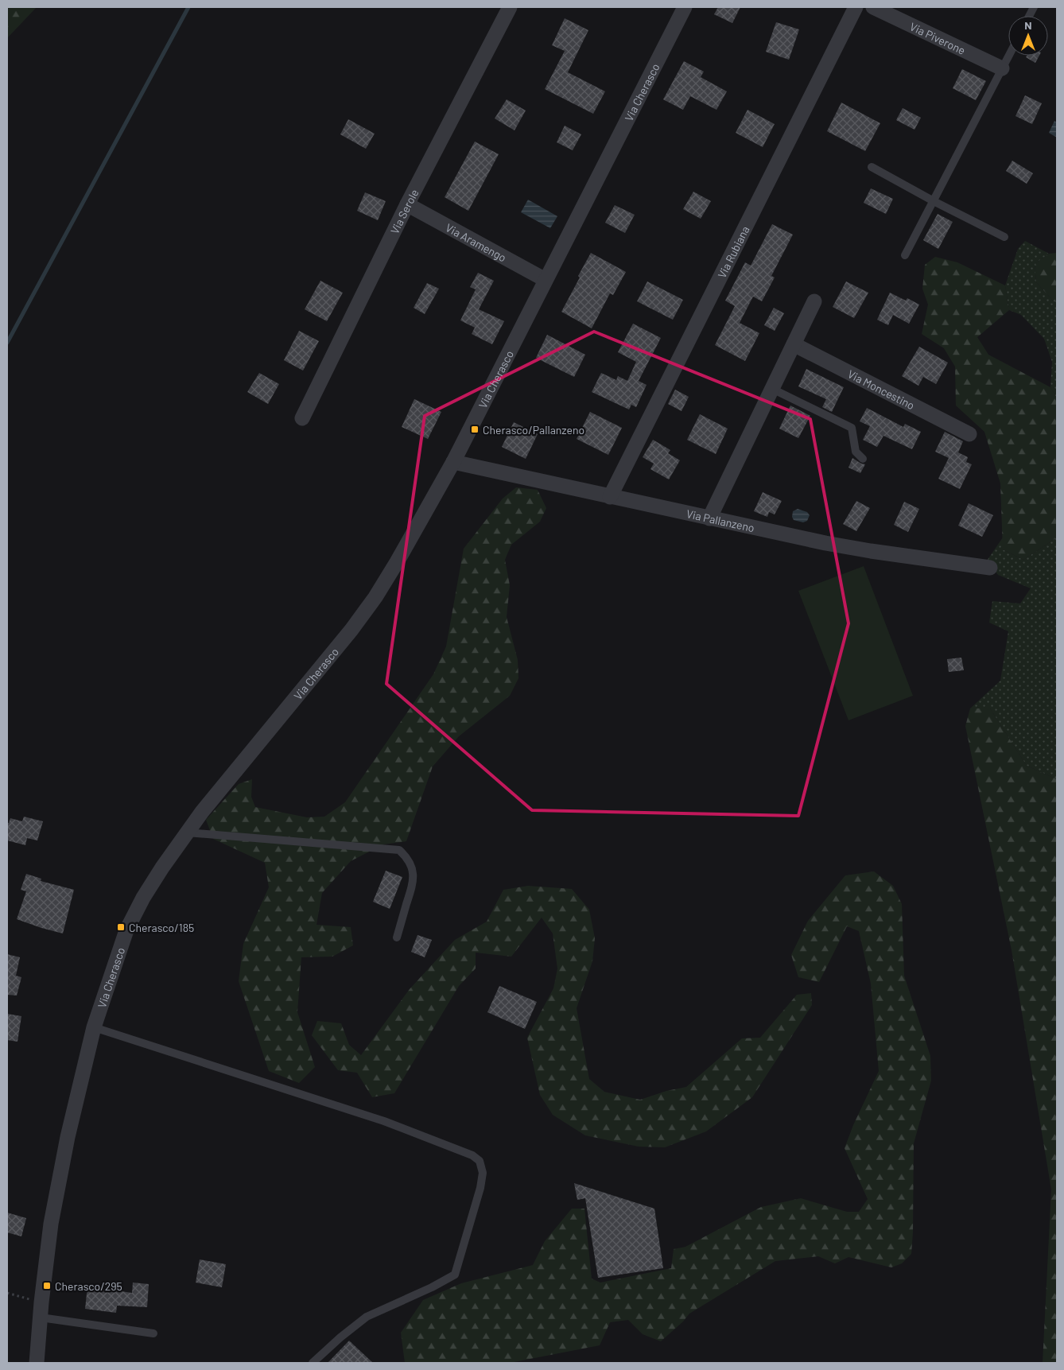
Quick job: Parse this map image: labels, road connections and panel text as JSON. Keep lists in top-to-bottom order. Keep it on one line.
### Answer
{"streets":{"street":["Via Piverone","Via Cherasco","Via Serole","Via Aramengo","Via Rubiana","Via Moncestino","Via Pallanzeno"]},"crossings":[["Via Cherasco","Via Aramengo"],["Via Cherasco","Via Pallanzeno"],["Via Serole","Via Aramengo"],["Via Rubiana","Via Pallanzeno"]],"places":{"transit":["Cherasco/Pallanzeno","Cherasco/185","Cherasco/295"]},"north":"top"}
